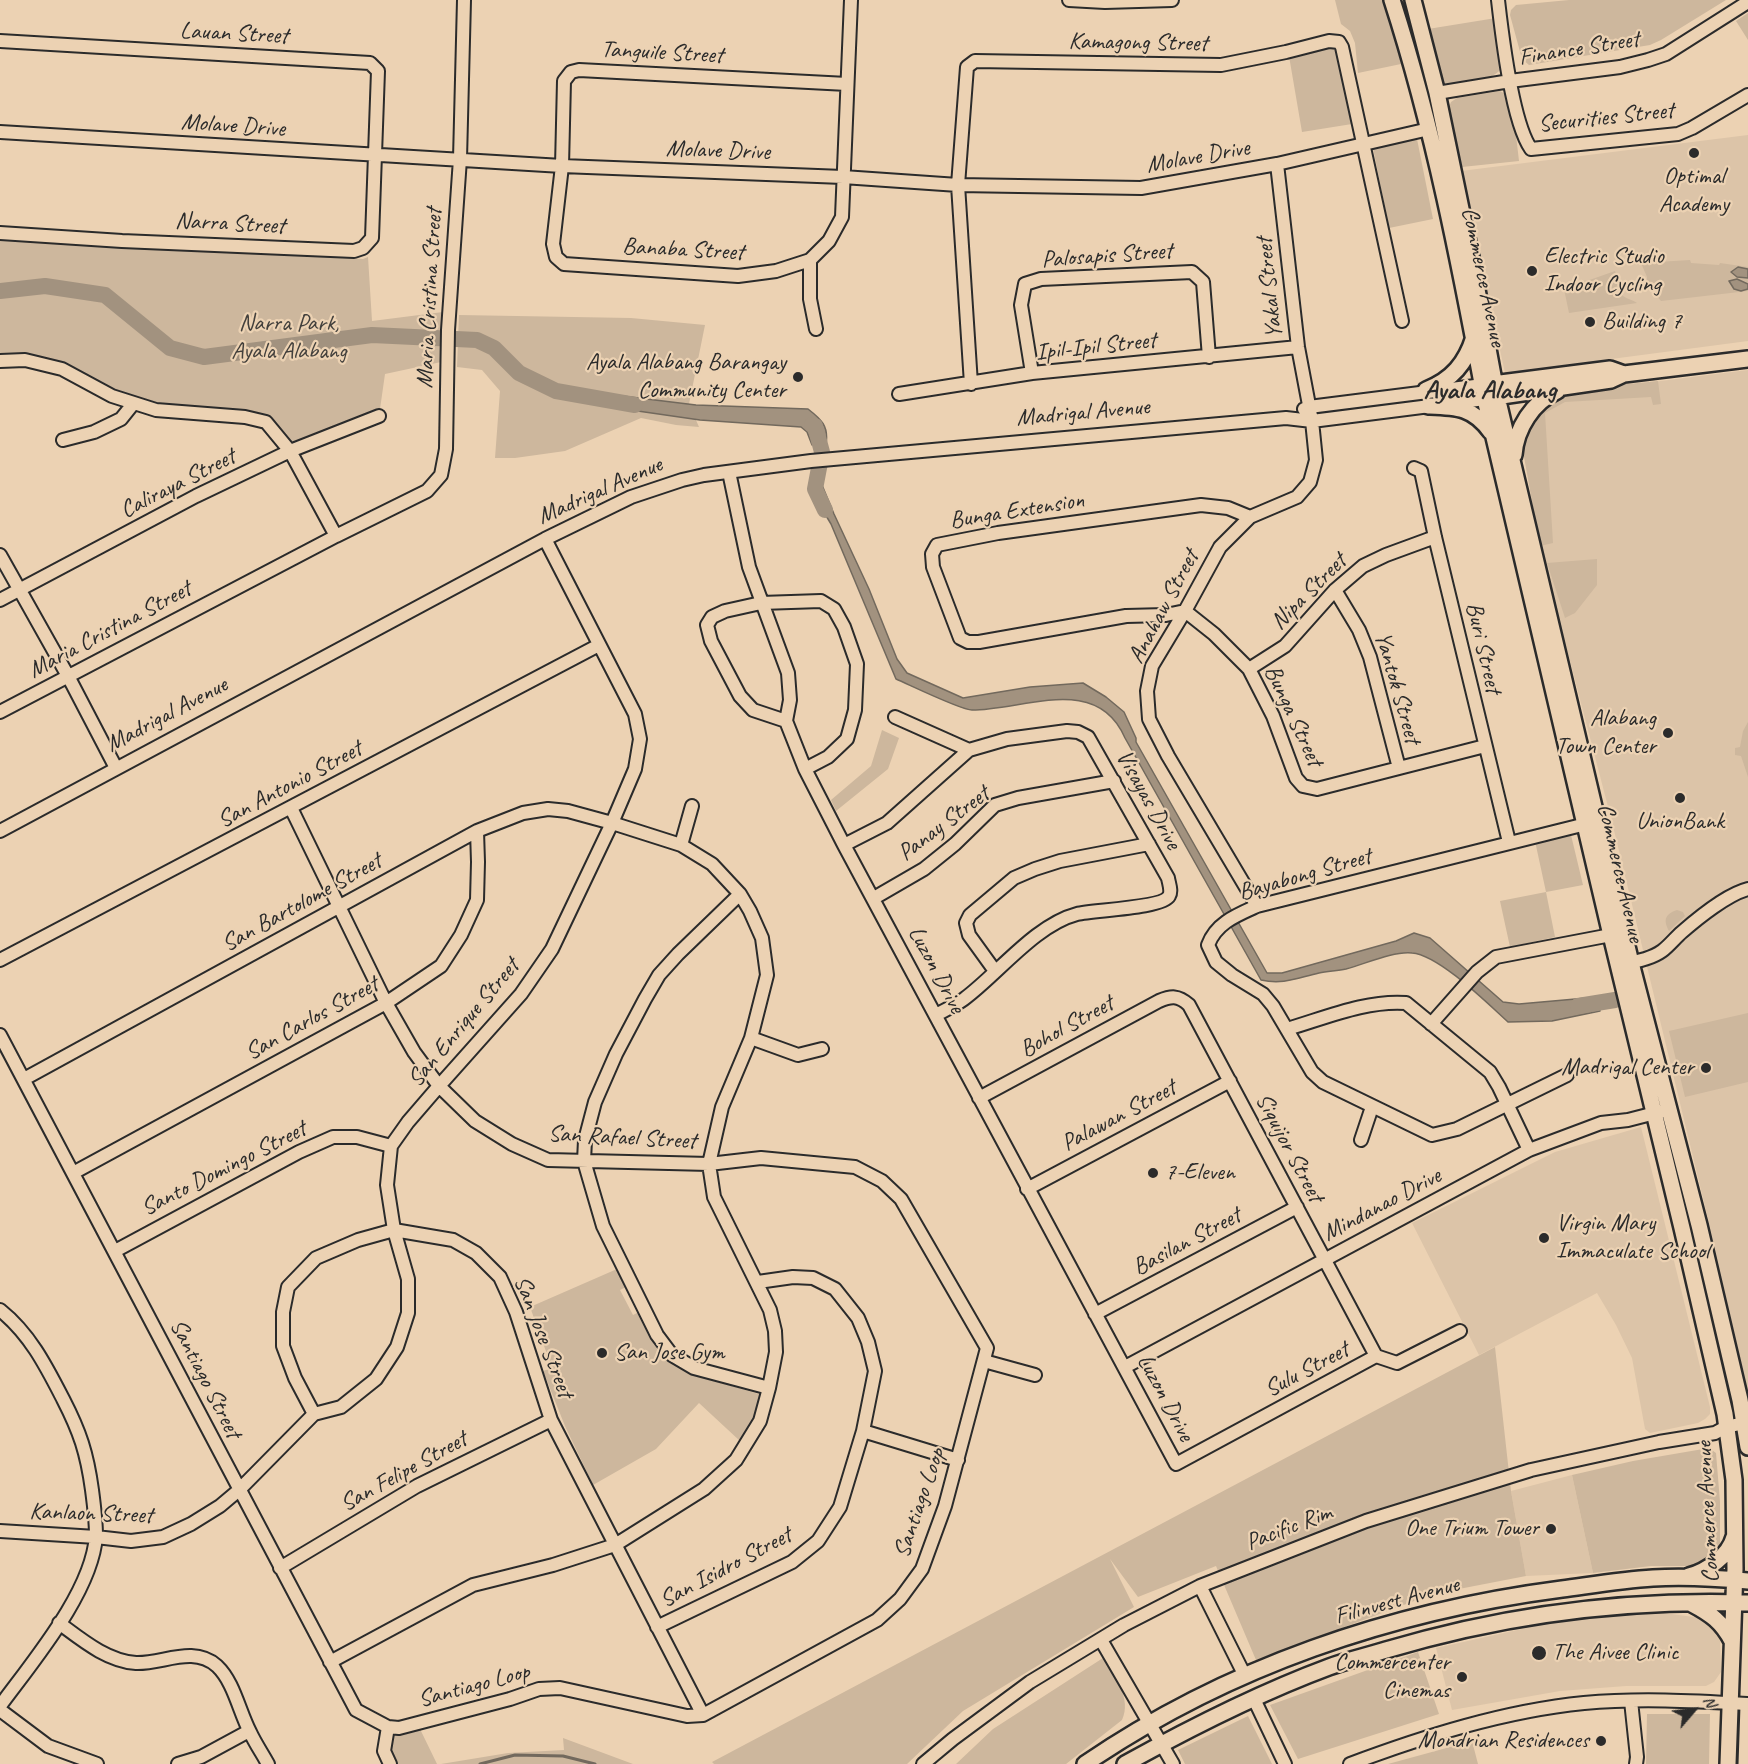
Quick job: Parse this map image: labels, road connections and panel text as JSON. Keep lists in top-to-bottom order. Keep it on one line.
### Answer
{"streets":{"main road":["Commerce Avenue","Madrigal Avenue","Filinvest Avenue"],"street":["Lauan Street","Kamagong Street","Finance Street","Tanguile Street","Securities Street","Molave Drive","Narra Street","Banaba Street","Palosapis Street","Yakal Street","Maria Cristina Street","Ipil-Ipil Street","Caliraya Street","Bunga Extension","Nipa Street","Anahaw Street","Buri Street","Yantok Street","Bunga Street","San Antonio Street","Visayas Drive","Panay Street","Bayabong Street","San Bartolome Street","Luzon Drive","San Carlos Street","San Enrique Street","Bohol Street","Palawan Street","San Rafael Street","Siquijor Street","Santo Domingo Street","Mindanao Drive","Basilan Street","San Jose Street","Sulu Street","Santiago Street","San Felipe Street","Santiago Loop","Kanlaon Street","Pacific Rim","San Isidro Street"]},"crossings":[["Lauan Street","Molave Drive"],["Lauan Street","Narra Street"],["Kamagong Street","Molave Drive"],["Kamagong Street","Ipil-Ipil Street"],["Finance Street","Securities Street"],["Finance Street","Commerce Avenue"],["Tanguile Street","Molave Drive"],["Tanguile Street","Banaba Street"],["Molave Drive","Narra Street"],["Molave Drive","Banaba Street"],["Molave Drive","Commerce Avenue"],["Molave Drive","Yakal Street"],["Molave Drive","Maria Cristina Street"],["Palosapis Street","Ipil-Ipil Street"],["Commerce Avenue","Madrigal Avenue"],["Commerce Avenue","Bayabong Street"],["Commerce Avenue","Mindanao Drive"],["Commerce Avenue","Pacific Rim"],["Commerce Avenue","Filinvest Avenue"],["Yakal Street","Ipil-Ipil Street"],["Yakal Street","Madrigal Avenue"],["Yakal Street","Anahaw Street"],["Madrigal Avenue","Anahaw Street"],["Madrigal Avenue","Luzon Drive"],["Madrigal Avenue","San Enrique Street"],["Bunga Extension","Anahaw Street"],["Bunga Extension","Bunga Street"],["Nipa Street","Buri Street"],["Nipa Street","Yantok Street"],["Nipa Street","Bunga Street"],["Anahaw Street","Bunga Street"],["Anahaw Street","Bayabong Street"],["Buri Street","Bunga Street"],["Buri Street","Bayabong Street"],["Yantok Street","Bunga Street"],["San Antonio Street","San Enrique Street"],["San Antonio Street","San Rafael Street"],["Visayas Drive","Panay Street"],["Visayas Drive","Luzon Drive"],["Panay Street","Luzon Drive"],["San Bartolome Street","San Carlos Street"],["San Bartolome Street","San Enrique Street"],["San Bartolome Street","San Rafael Street"],["San Bartolome Street","Santiago Street"],["San Bartolome Street","Santiago Loop"],["Luzon Drive","Bohol Street"],["Luzon Drive","Palawan Street"],["Luzon Drive","Mindanao Drive"],["Luzon Drive","Basilan Street"],["Luzon Drive","Sulu Street"],["San Carlos Street","San Rafael Street"],["San Carlos Street","Santiago Street"],["San Enrique Street","San Rafael Street"],["San Enrique Street","Santo Domingo Street"],["San Enrique Street","San Jose Street"],["San Enrique Street","Santiago Street"],["San Enrique Street","Kanlaon Street"],["Bohol Street","Siquijor Street"],["Palawan Street","Siquijor Street"],["San Rafael Street","Santiago Loop"],["Siquijor Street","Mindanao Drive"],["Siquijor Street","Basilan Street"],["Siquijor Street","Sulu Street"],["Santo Domingo Street","Santiago Street"],["San Jose Street","San Felipe Street"],["San Jose Street","Santiago Loop"],["San Jose Street","San Isidro Street"],["Santiago Street","San Felipe Street"],["Santiago Street","Santiago Loop"],["Santiago Street","Kanlaon Street"]],"districts":["Ayala Alabang"],"parks":["Narra Park, Ayala Alabang"],"places":["Optimal Academy","Electric Studio Indoor Cycling","Building 7","Ayala Alabang Barangay Community Center","Alabang Town Center","UnionBank","Madrigal Center","7-Eleven","Virgin Mary Immaculate School","San Jose Gym","One Trium Tower","The Aivee Clinic","Commercenter Cinemas","Mondrian Residences"],"north":"top right"}
